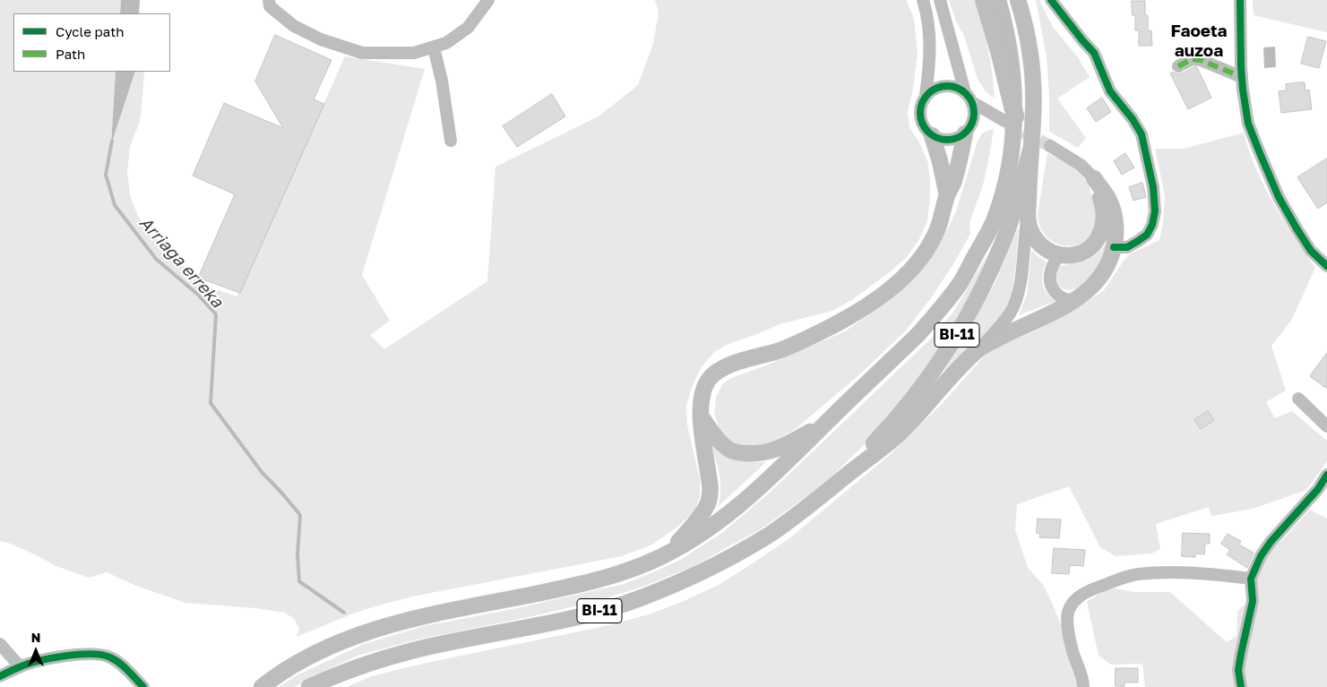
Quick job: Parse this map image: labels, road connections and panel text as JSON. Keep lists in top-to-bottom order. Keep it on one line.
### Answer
{"streets":{"main road":["BI-11"]},"districts":["Faoeta auzoa"],"water":["Arriaga erreka"],"legend":["Cycle path","Path"],"north":"top"}
